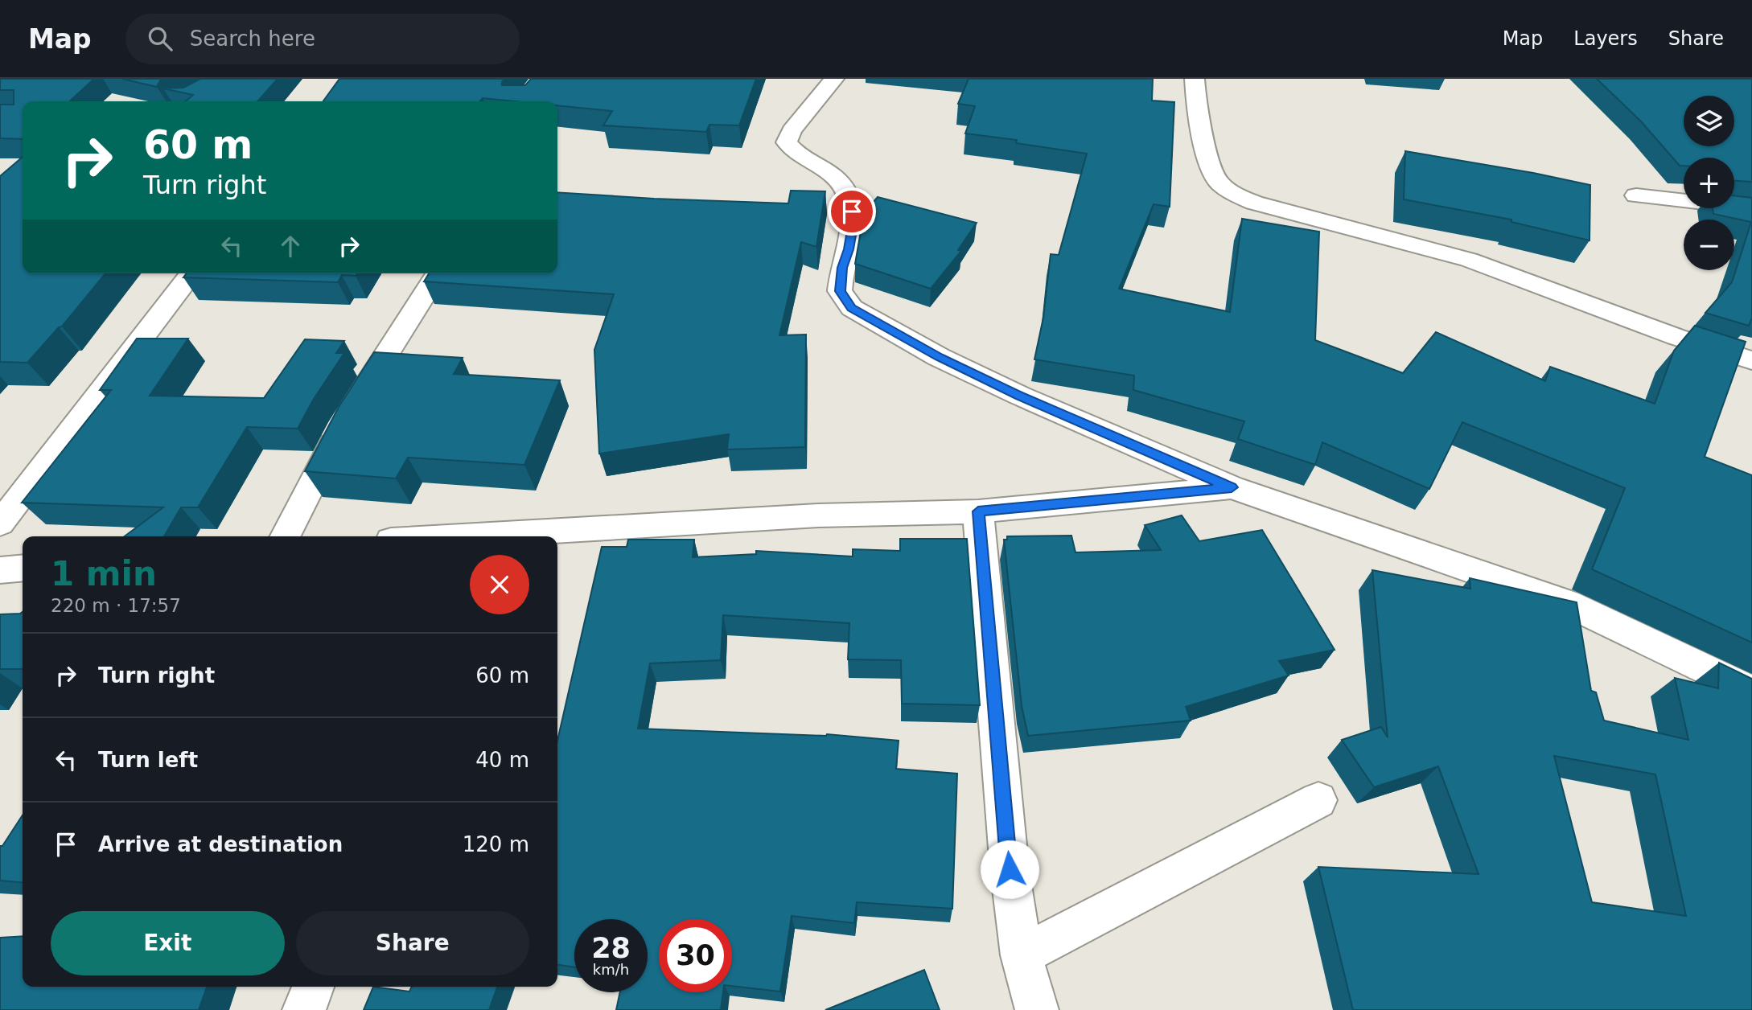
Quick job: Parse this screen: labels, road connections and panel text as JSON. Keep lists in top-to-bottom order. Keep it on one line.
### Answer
{"page":{"header":"Map","search":"Search here","nav":["Map","Layers","Share"],"map_buttons":["+","−"],"turn":["60 m","Turn right"],"heading":["1 min","220 m · 17:57"],"list":[{"name":"Turn right","value":"60 m"},{"name":"Turn left","value":"40 m"},{"name":"Arrive at destination","value":"120 m"}],"buttons":["Exit","Share"],"speed":"28 km/h","limit":"30"}}
